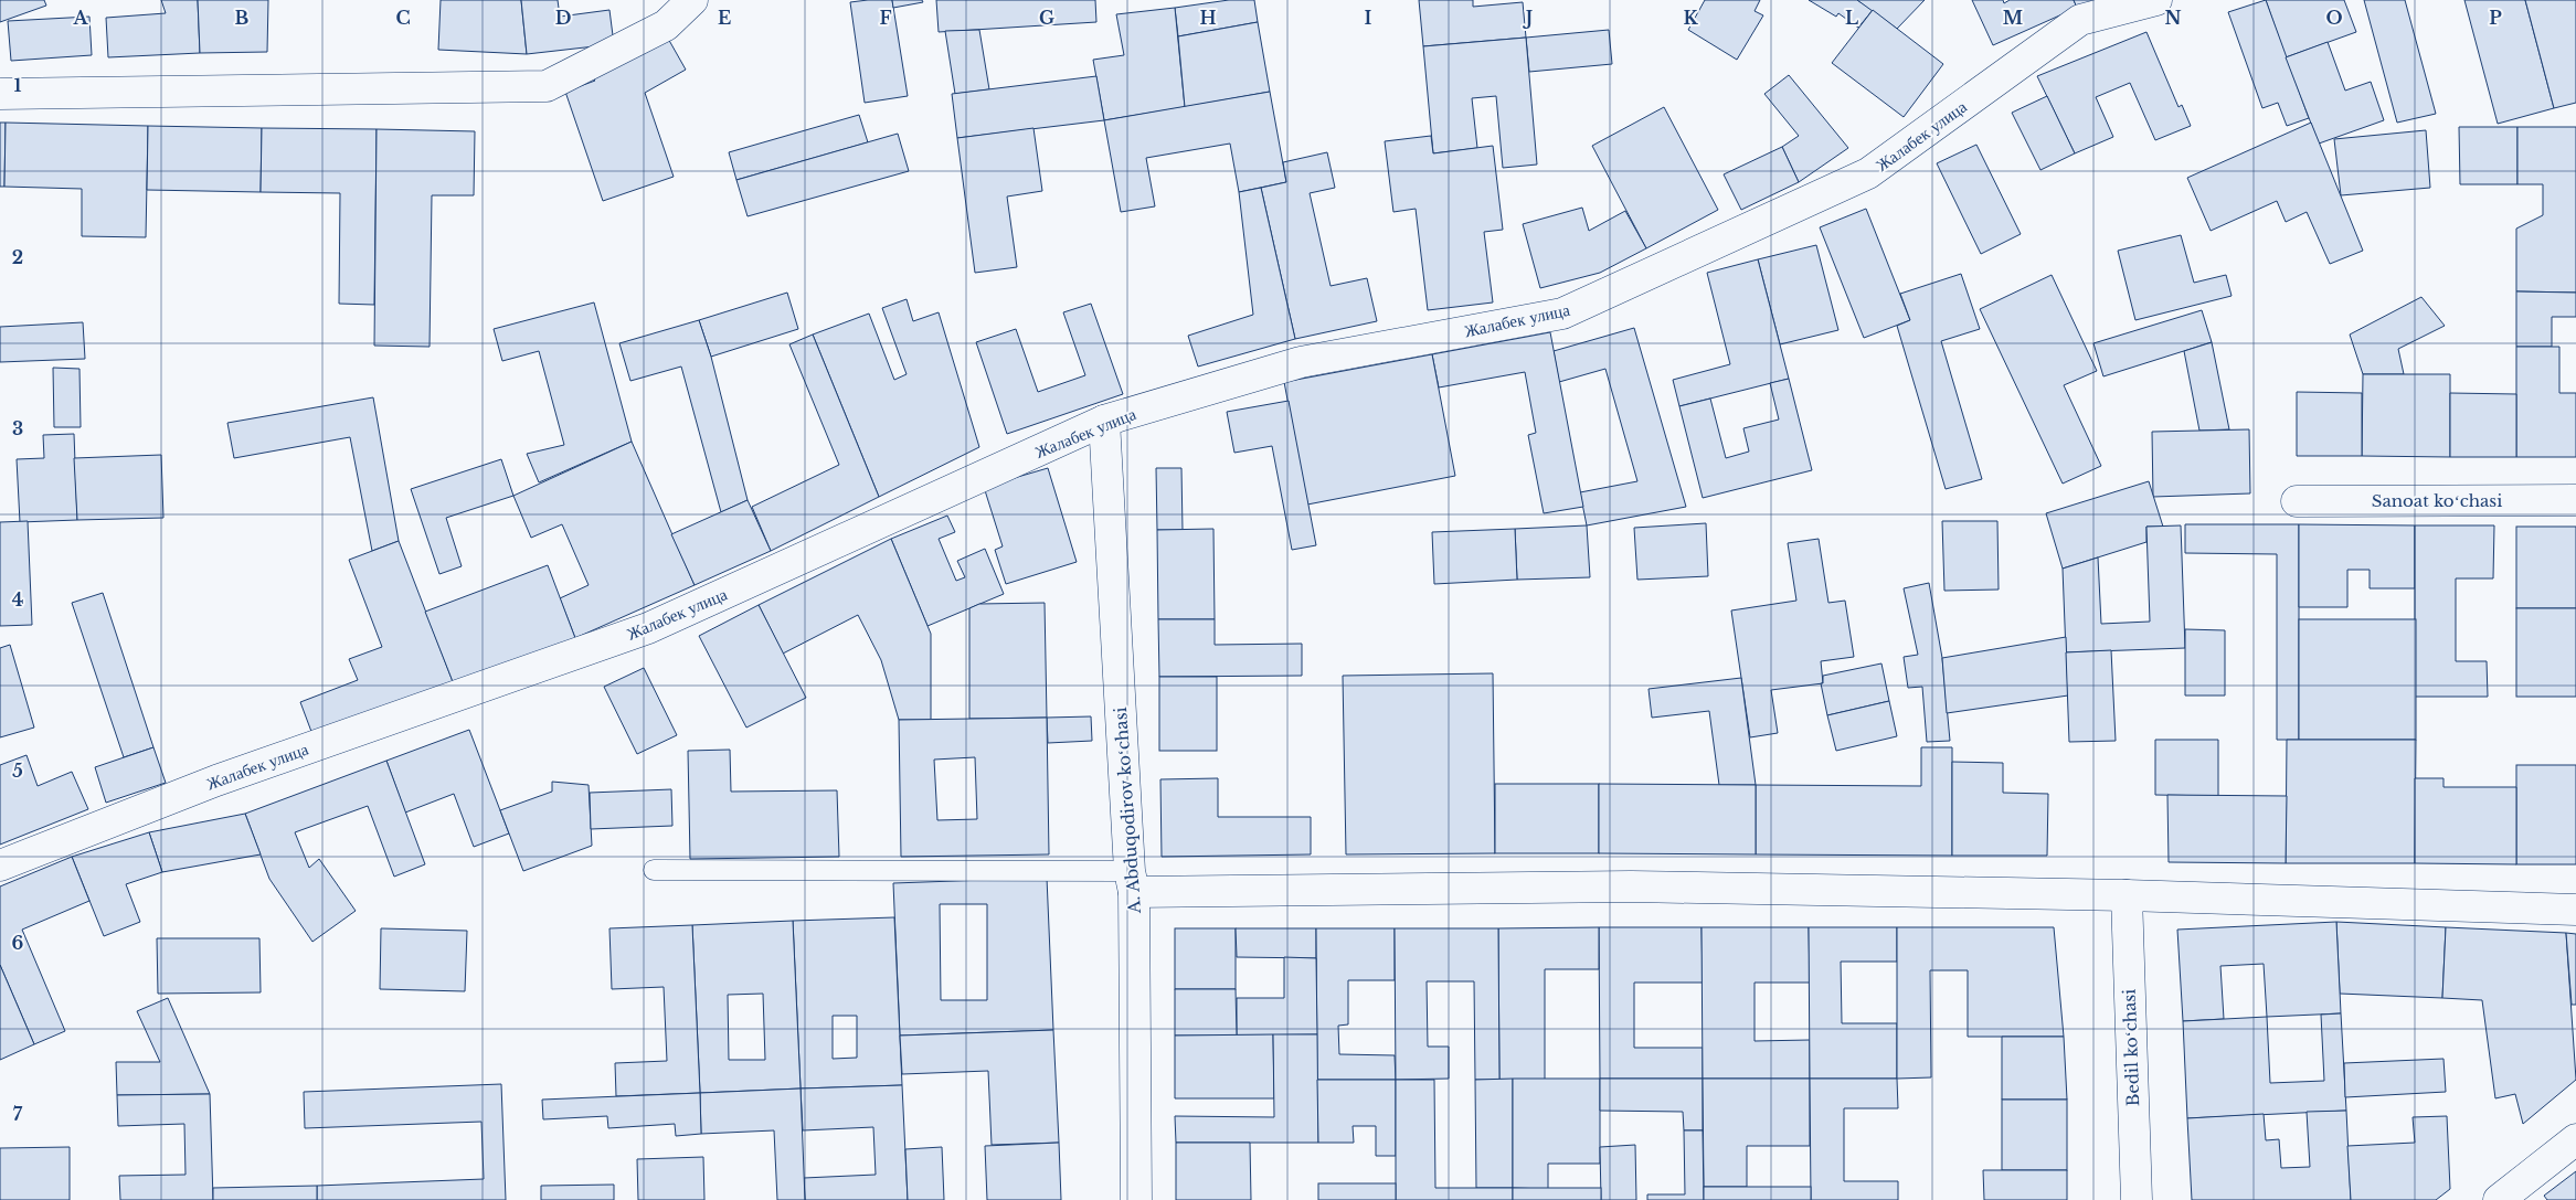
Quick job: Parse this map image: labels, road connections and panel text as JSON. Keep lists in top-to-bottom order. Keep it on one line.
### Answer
{"streets":{"street":["Жалабек улица","Sanoat koʻchasi","A. Abduqodirov koʻchasi","Bedil koʻchasi"]},"crossings":[["Жалабек улица","A. Abduqodirov koʻchasi"]],"grid":{"columns":["A","B","C","D","E","F","G","H","I","J","K","L","M","N","O","P"],"rows":["1","2","3","4","5","6","7"]}}
